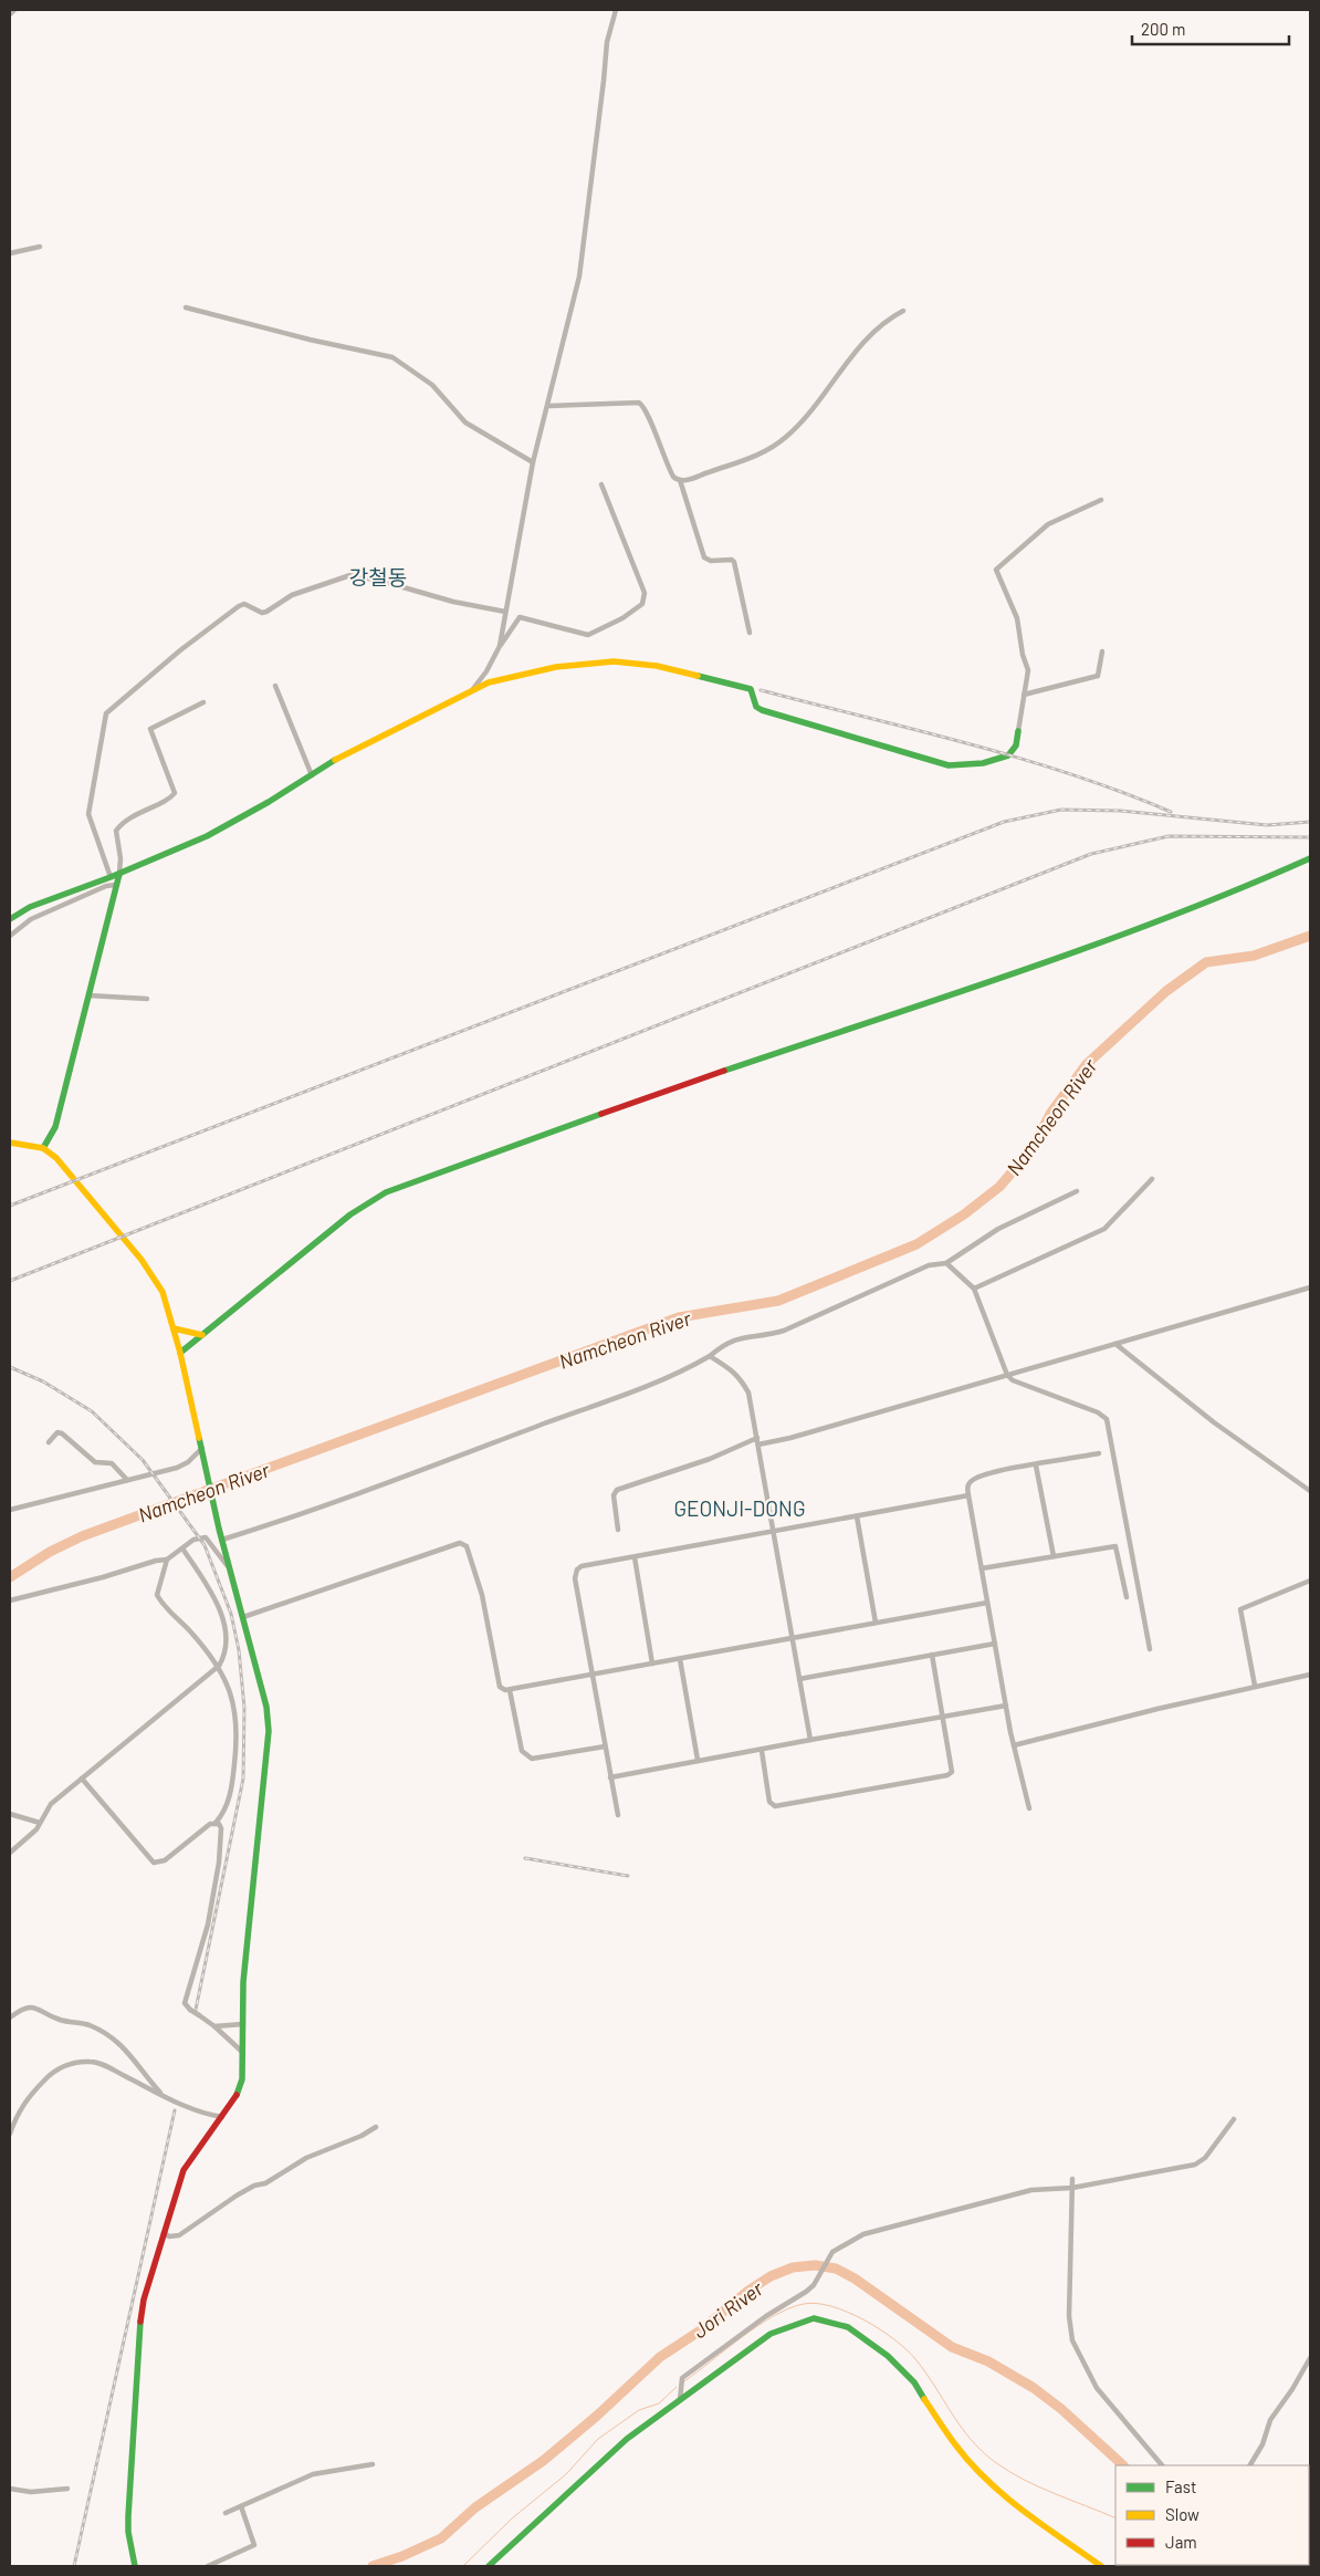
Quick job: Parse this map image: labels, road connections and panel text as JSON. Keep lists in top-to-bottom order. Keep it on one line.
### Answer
{"districts":["강철동","GEONJI-DONG"],"water":["Namcheon River","Jori River"],"legend":["Fast","Slow","Jam"],"scale_bar":"200 m"}
